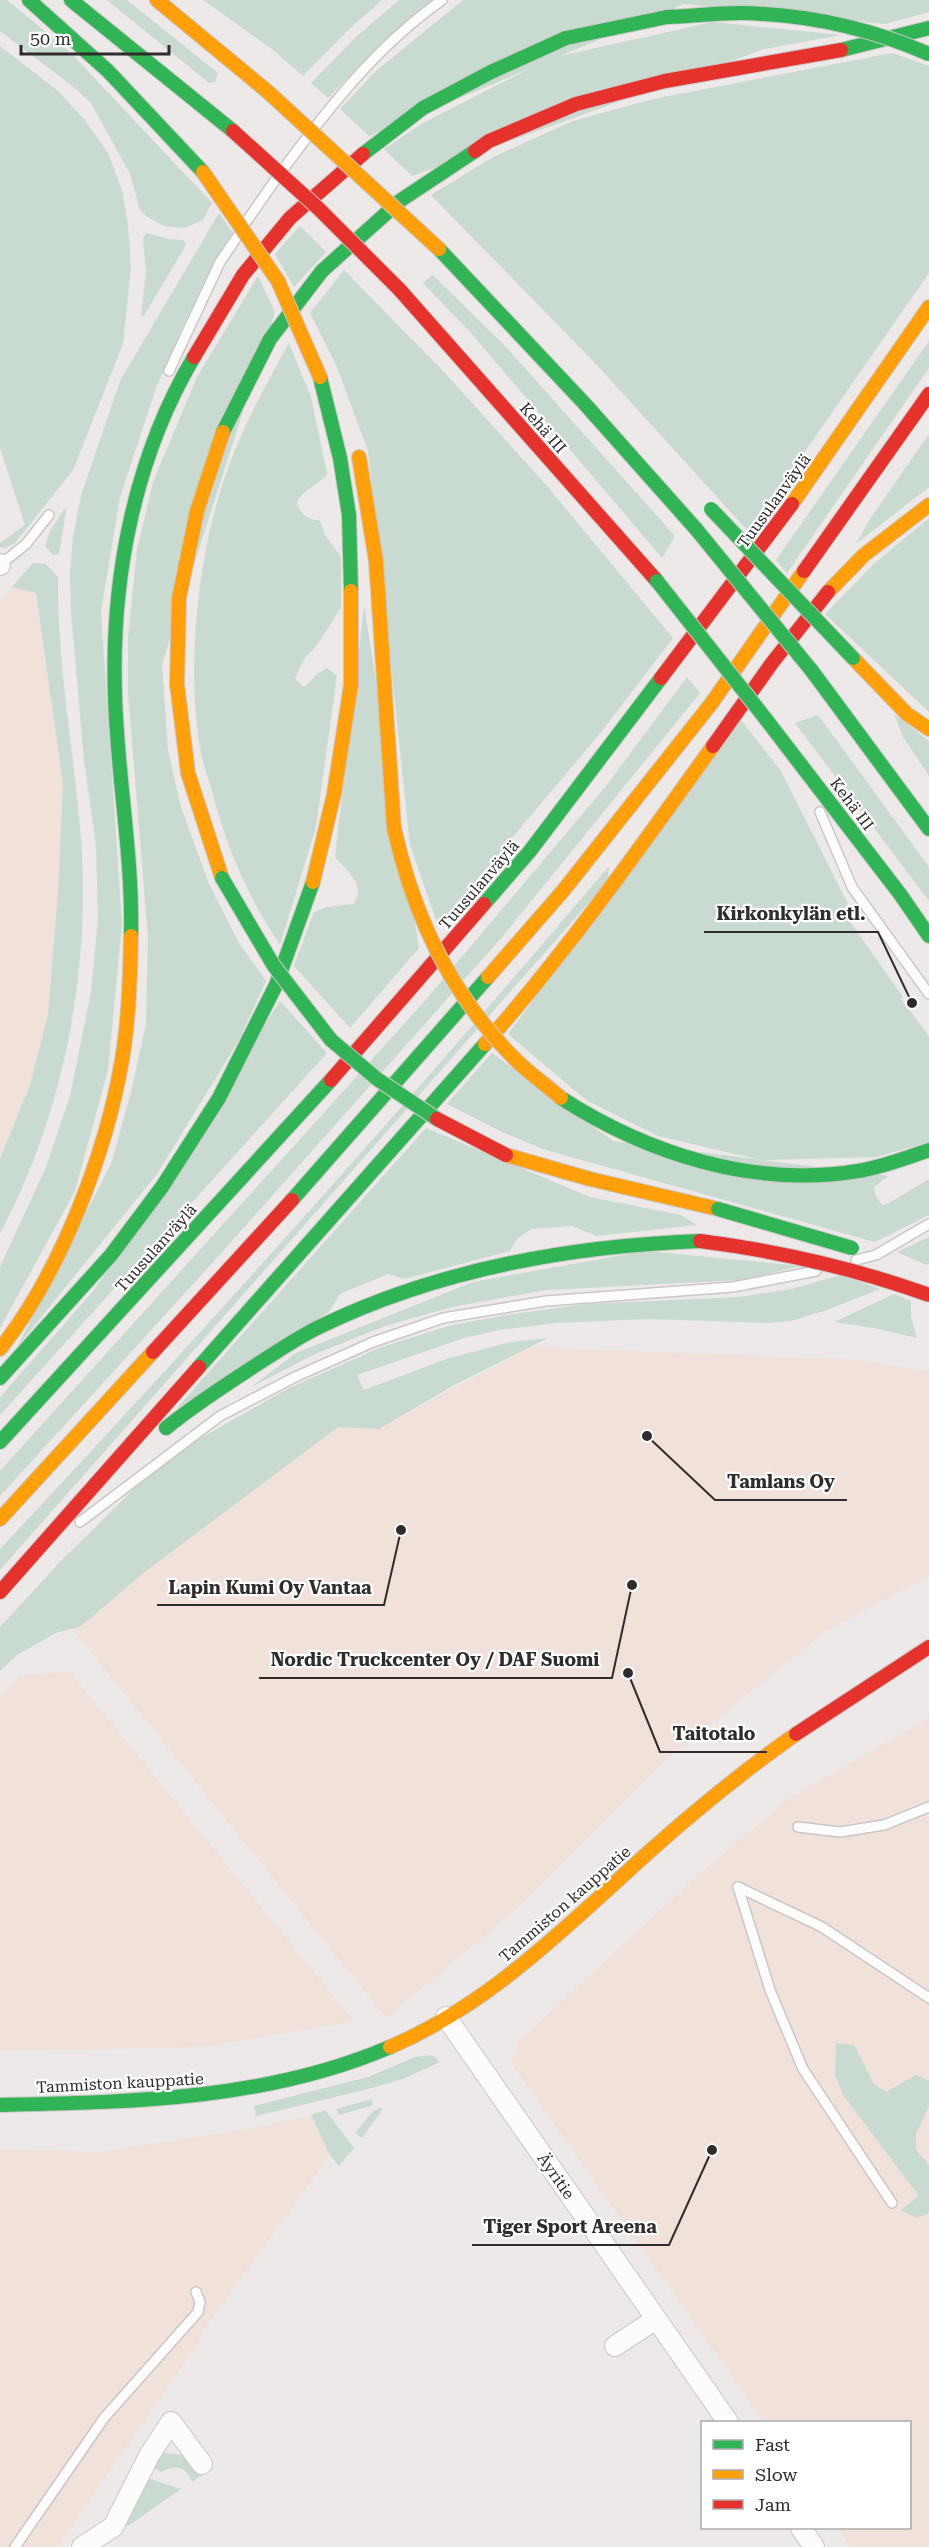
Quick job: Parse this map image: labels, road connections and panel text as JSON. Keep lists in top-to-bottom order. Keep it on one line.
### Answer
{"streets":{"main road":["Kehä III","Tuusulanväylä","Tammiston kauppatie"],"street":["Äyritie"]},"crossings":[["Tammiston kauppatie","Äyritie"]],"places":["Kirkonkylän etl.","Tamlans Oy","Lapin Kumi Oy Vantaa","Nordic Truckcenter Oy / DAF Suomi","Taitotalo","Tiger Sport Areena"],"legend":["Fast","Slow","Jam"],"scale_bar":"50 m"}
